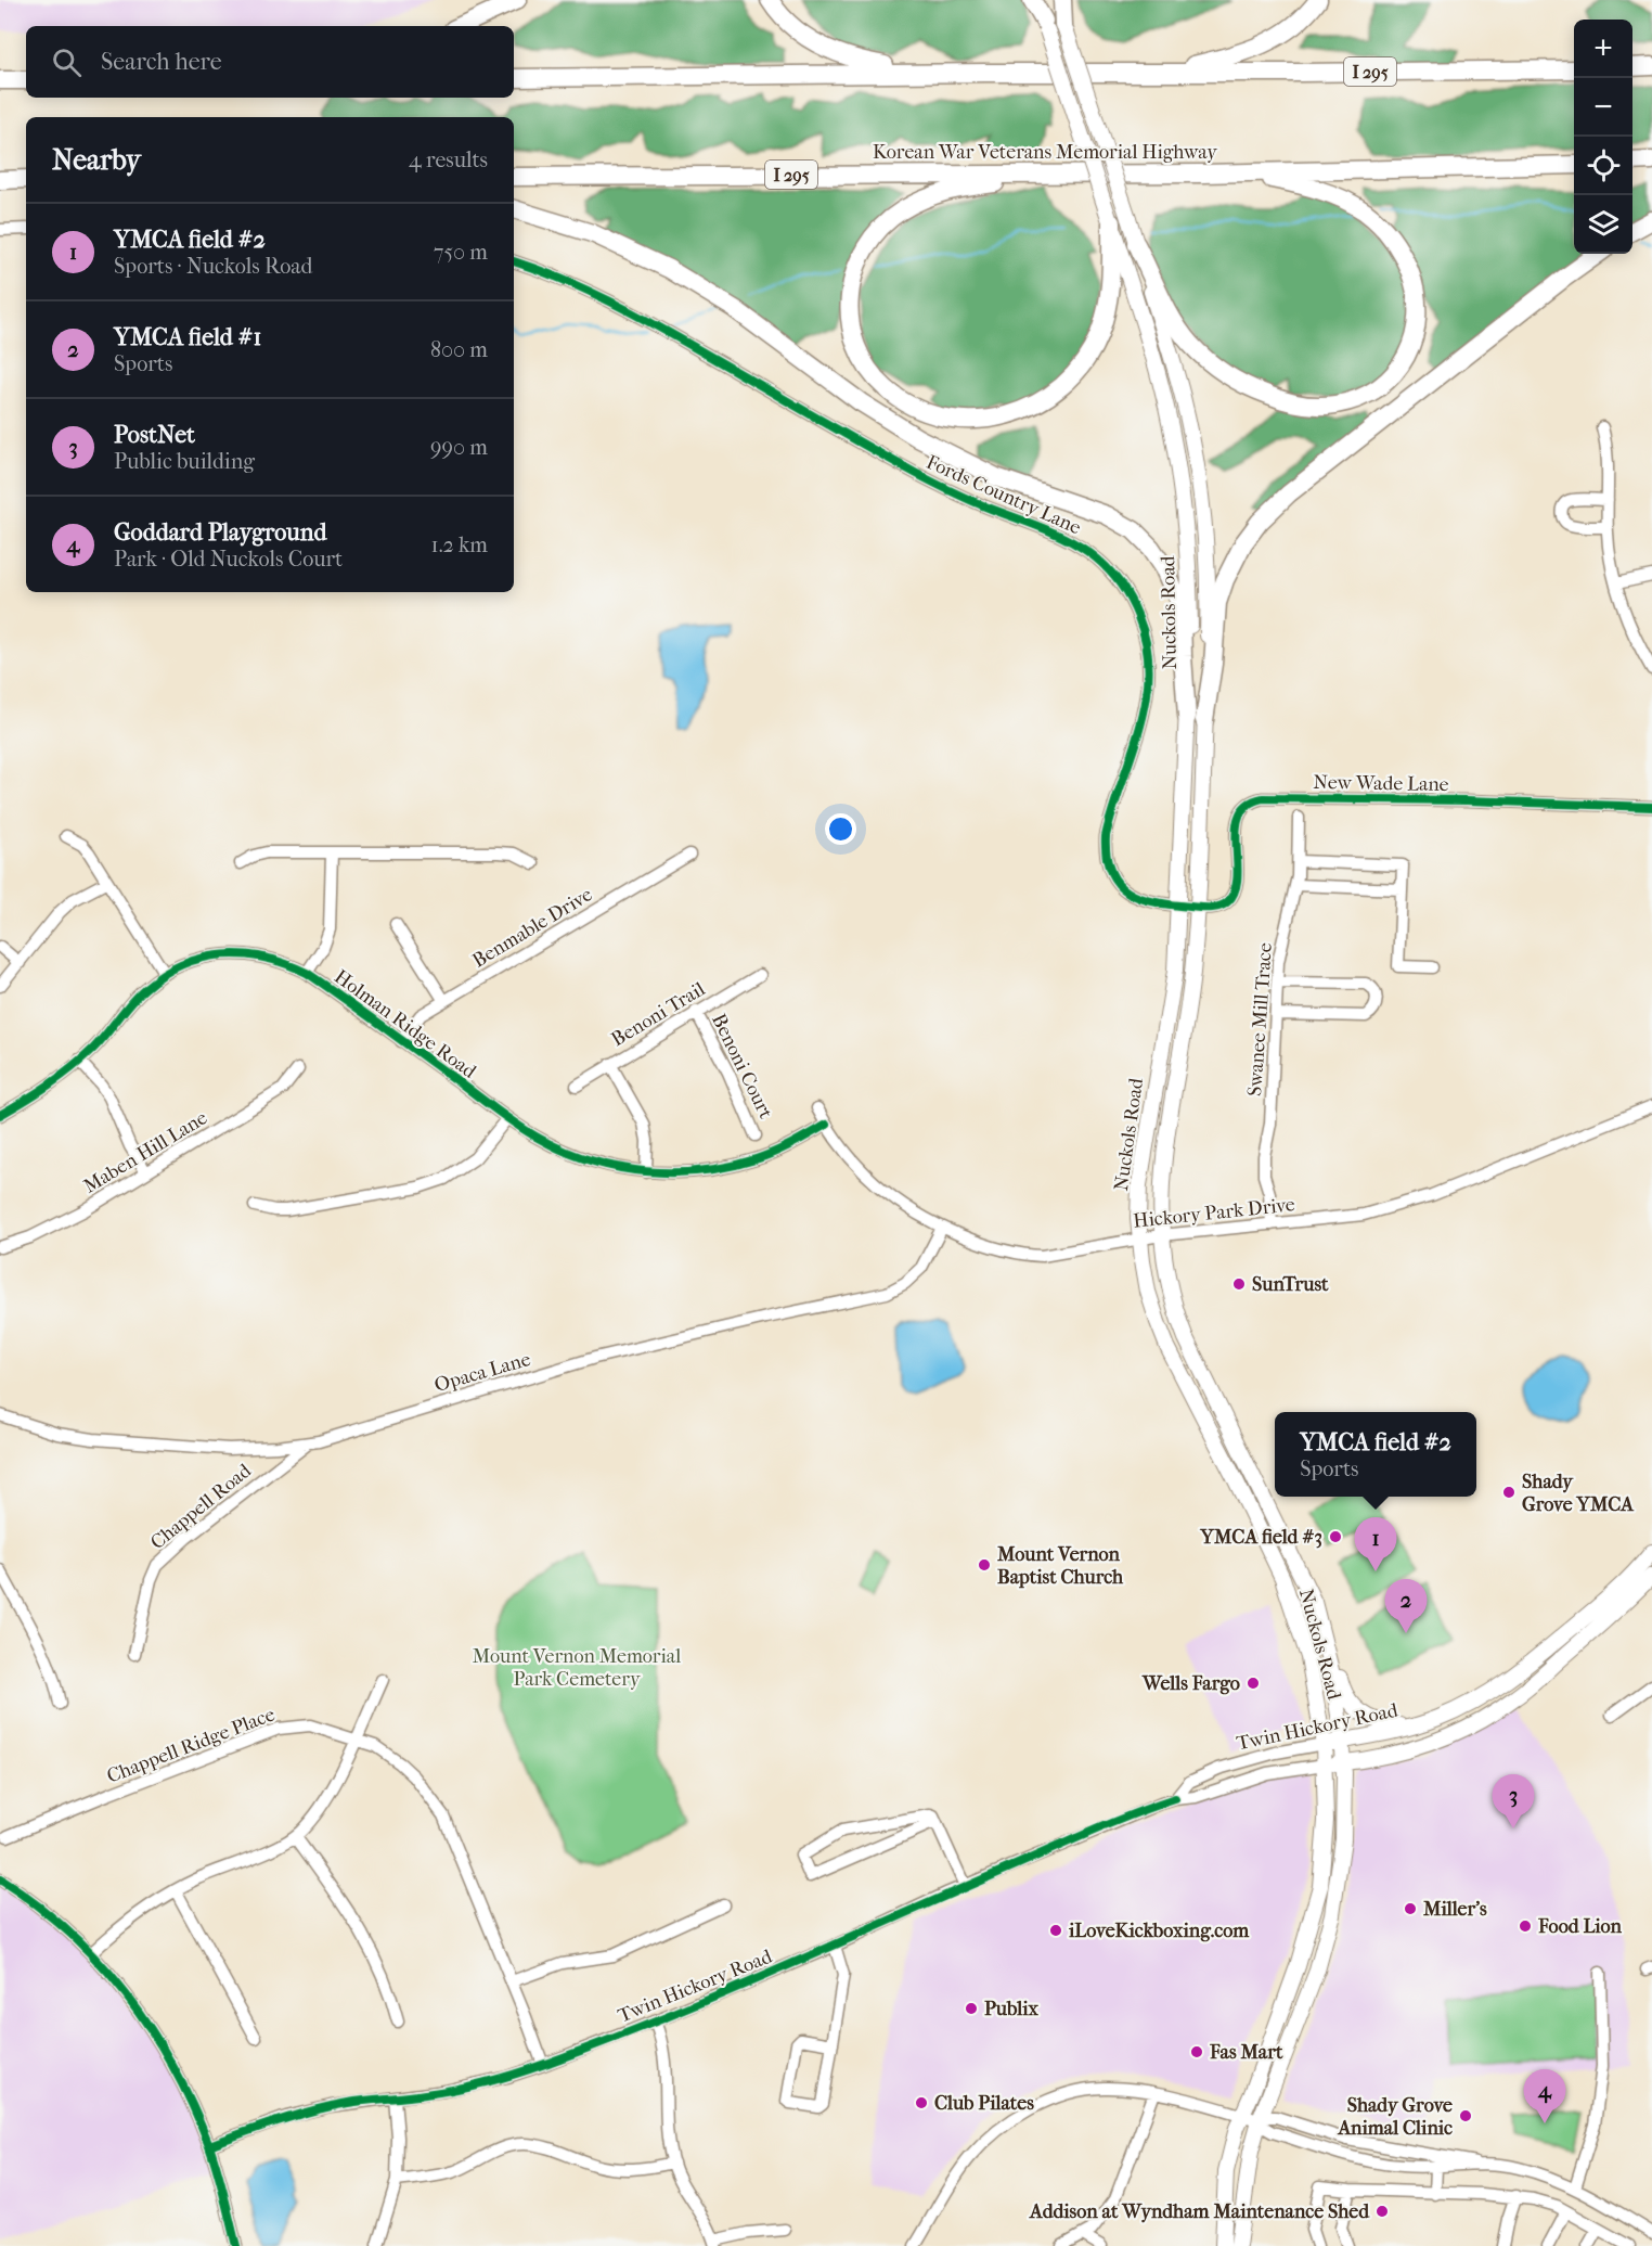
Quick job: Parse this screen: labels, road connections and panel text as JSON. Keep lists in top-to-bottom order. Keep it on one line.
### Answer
{"streets":{"highway":["I 295","Korean War Veterans Memorial Highway"],"main road":["Nuckols Road","Twin Hickory Road"],"street":["Fords Country Lane","New Wade Lane","Benmable Drive","Benoni Trail","Swanee Mill Trace","Holman Ridge Road","Benoni Court","Maben Hill Lane","Hickory Park Drive","Opaca Lane","Chappell Road","Chappell Ridge Place"]},"crossings":[["Fords Country Lane","Nuckols Road"],["Fords Country Lane","New Wade Lane"],["Nuckols Road","New Wade Lane"],["Nuckols Road","Hickory Park Drive"],["Nuckols Road","Twin Hickory Road"],["Benmable Drive","Holman Ridge Road"],["Benoni Trail","Benoni Court"],["Swanee Mill Trace","Hickory Park Drive"],["Holman Ridge Road","Hickory Park Drive"],["Hickory Park Drive","Opaca Lane"],["Opaca Lane","Chappell Road"],["Twin Hickory Road","Chappell Ridge Place"]],"parks":["Mount Vernon Memorial Park Cemetery"],"places":["SunTrust","Shady Grove YMCA","YMCA field #3","Mount Vernon Baptist Church","Wells Fargo","Miller's","Food Lion","iLoveKickboxing.com","Publix","Fas Mart","Club Pilates","Shady Grove Animal Clinic","Addison at Wyndham Maintenance Shed"],"page":{"map_buttons":["+","−"],"search":"Search here","heading":["Nearby","4 results"],"list":[{"mark":"1","name":"YMCA field #2","note":"Sports · Nuckols Road","value":"750 m"},{"mark":"2","name":"YMCA field #1","note":"Sports","value":"800 m"},{"mark":"3","name":"PostNet","note":"Public building","value":"990 m"},{"mark":"4","name":"Goddard Playground","note":"Park · Old Nuckols Court","value":"1.2 km"}],"popup":["YMCA field #2","Sports"],"pins":["1","2","3","4"]}}
